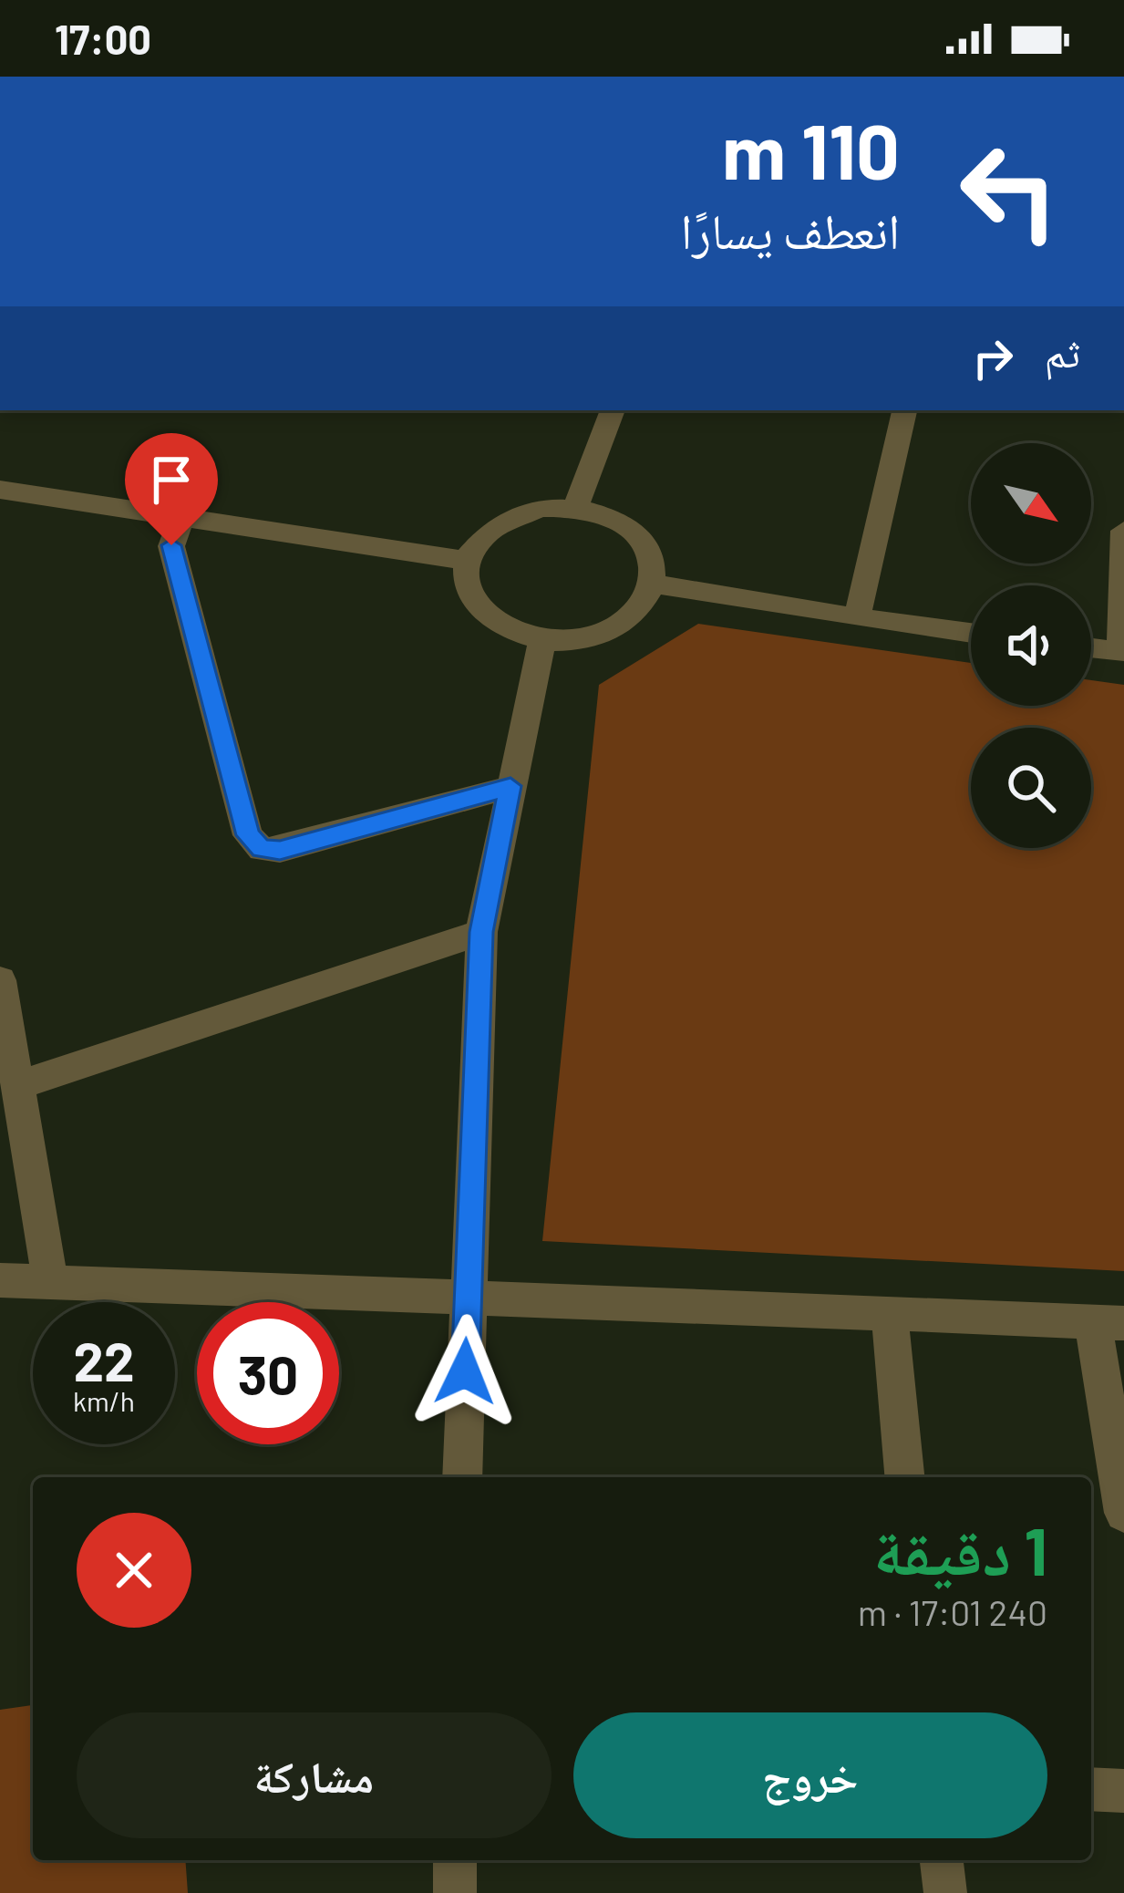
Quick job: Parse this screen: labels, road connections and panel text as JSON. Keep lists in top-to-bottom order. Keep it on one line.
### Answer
{"north":"bottom right","page":{"status":"17:00","turn":["110 m","انعطف يسارًا"],"then":"ثم","speed":"22 km/h","limit":"30","heading":["1 دقيقة","240 m · 17:01"],"buttons":["خروج","مشاركة"]}}
